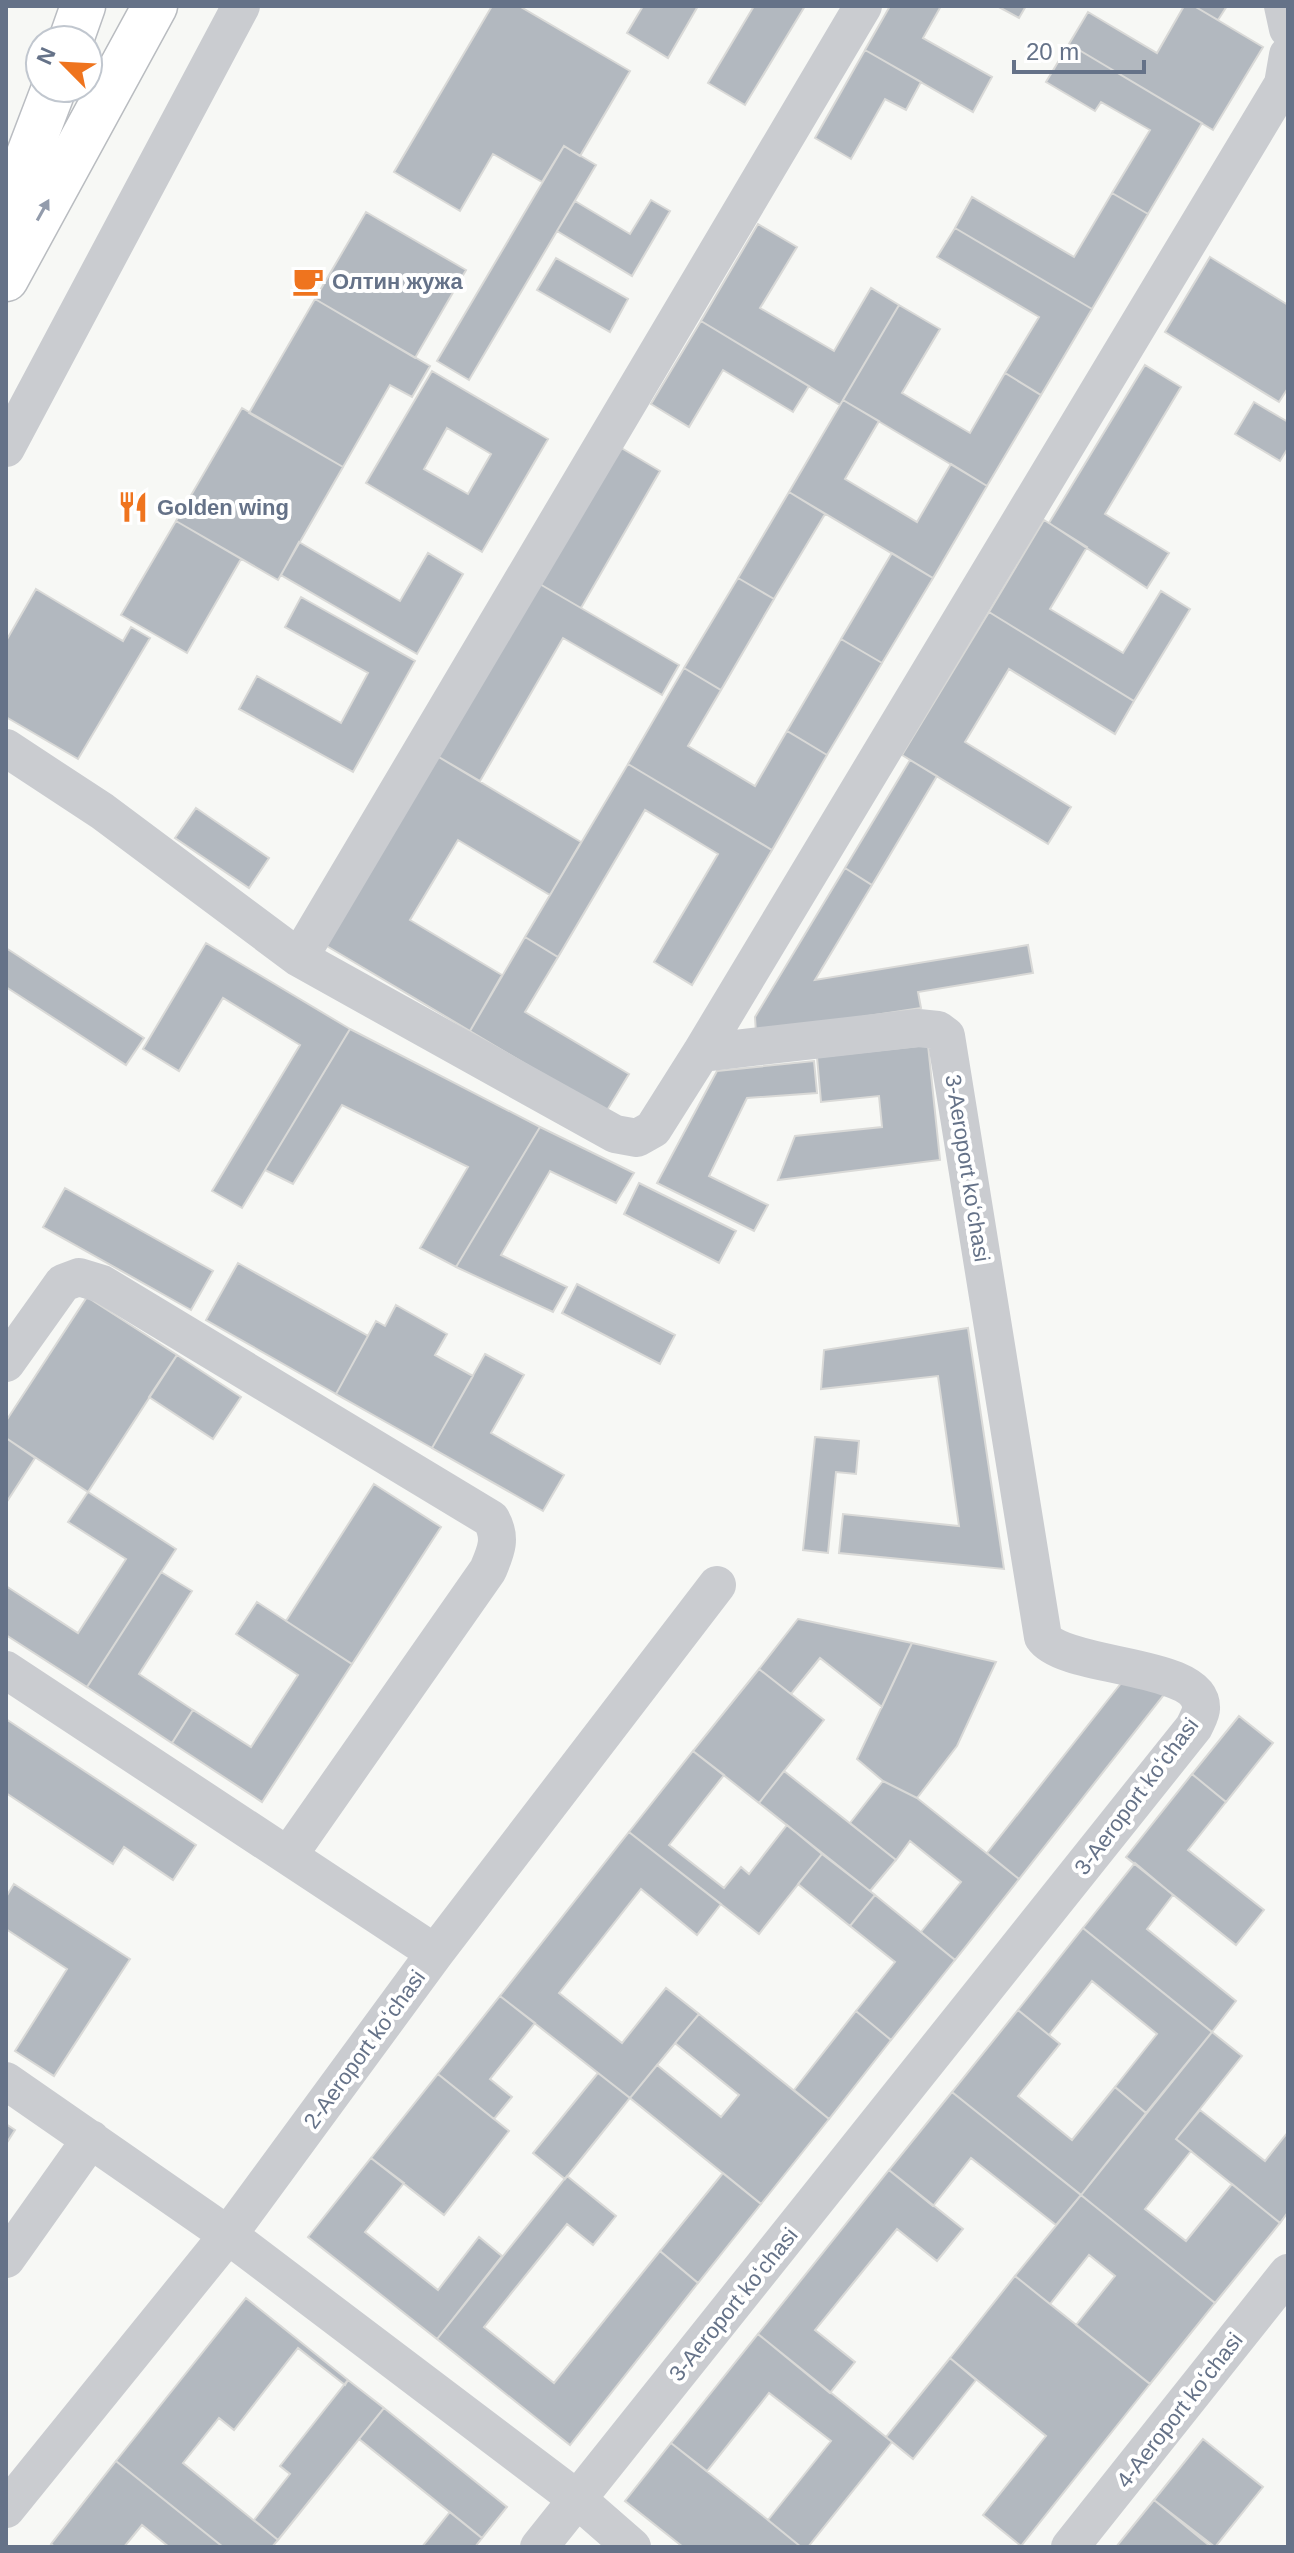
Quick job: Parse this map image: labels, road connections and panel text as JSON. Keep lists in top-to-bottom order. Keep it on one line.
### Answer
{"streets":{"street":["3-Aeroport koʻchasi","2-Aeroport koʻchasi","4-Aeroport koʻchasi"]},"places":{"cafe":["Олтин жужа"],"restaurant":["Golden wing"]},"scale_bar":"20 m","north":"top left"}
